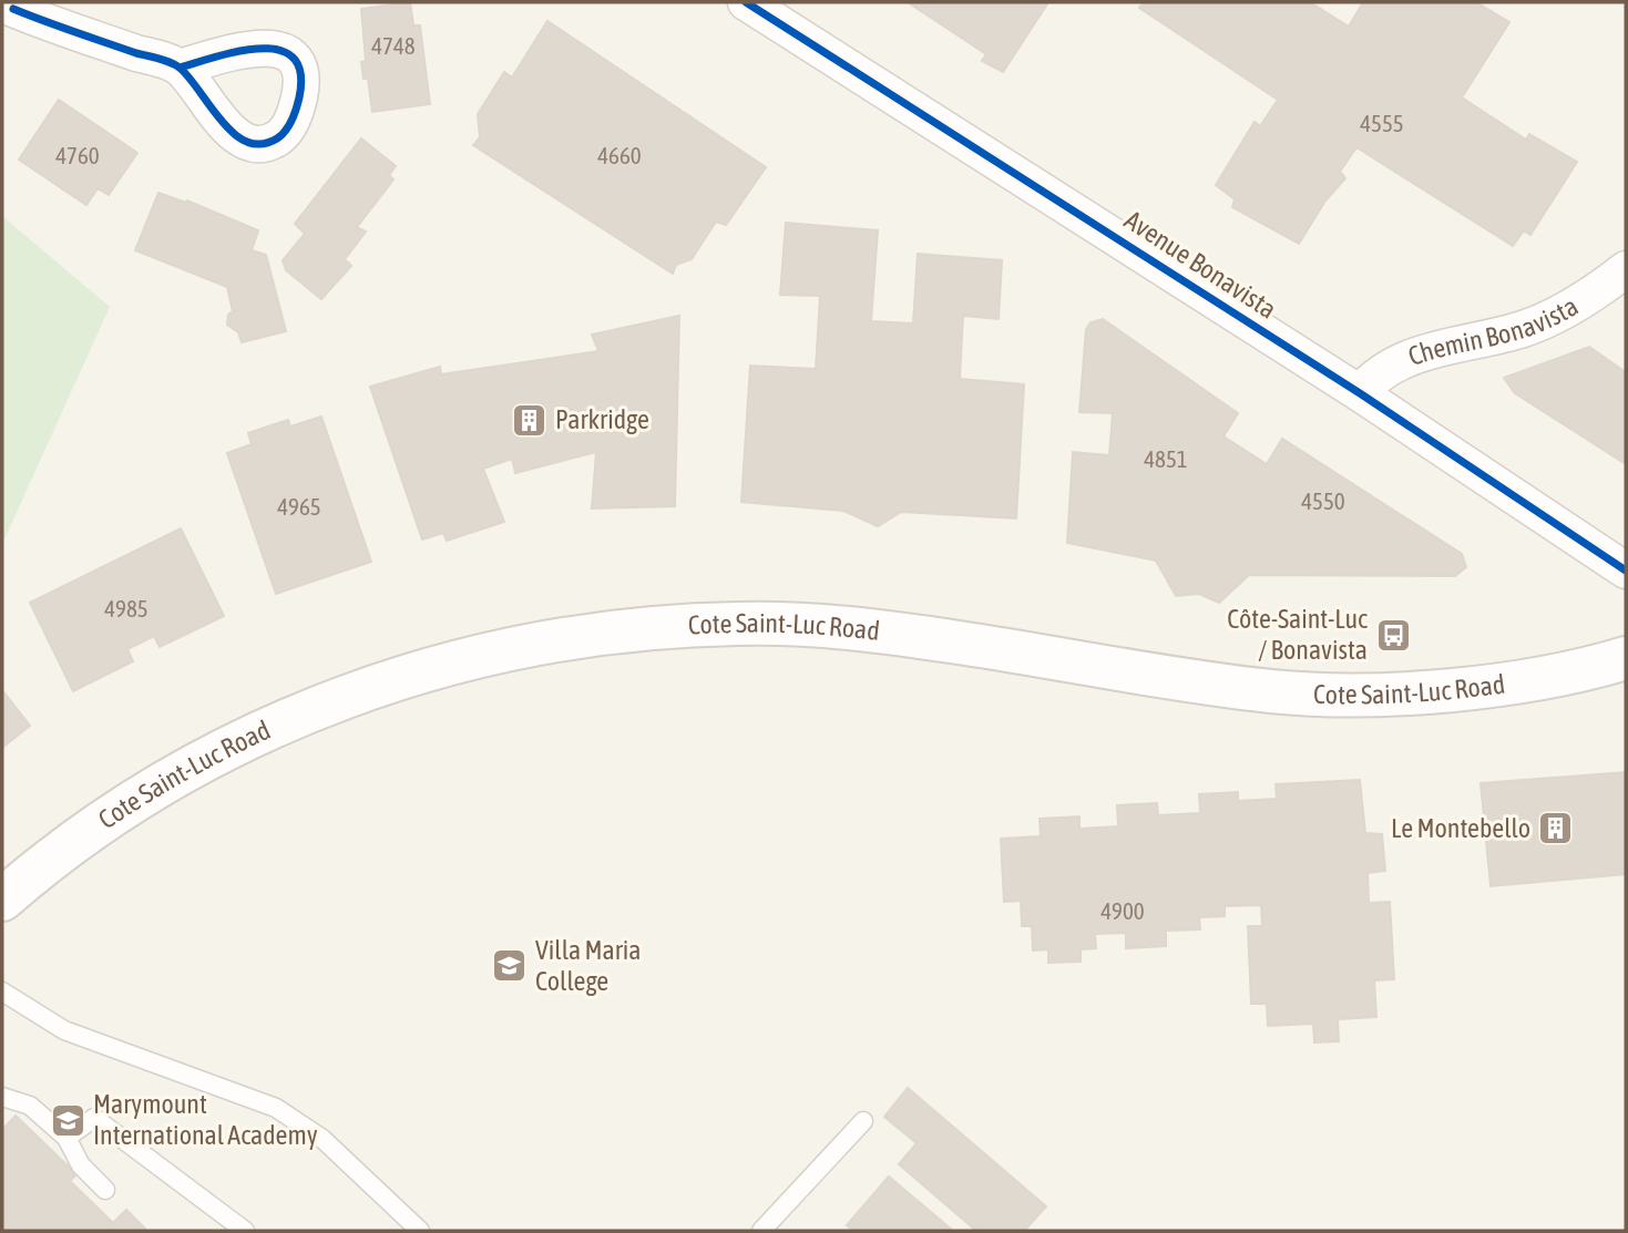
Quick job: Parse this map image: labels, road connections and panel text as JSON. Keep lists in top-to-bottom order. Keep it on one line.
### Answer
{"streets":{"main road":["Cote Saint-Luc Road"],"street":["Avenue Bonavista","Chemin Bonavista"]},"crossings":[["Avenue Bonavista","Chemin Bonavista"]],"places":{"building":["Parkridge","Le Montebello"],"bus stop":["Côte-Saint-Luc / Bonavista"],"school or university":["Villa Maria College","Marymount International Academy"]},"house_numbers":["4748","4555","4760","4660","4851","4550","4965","4985","4900"]}
